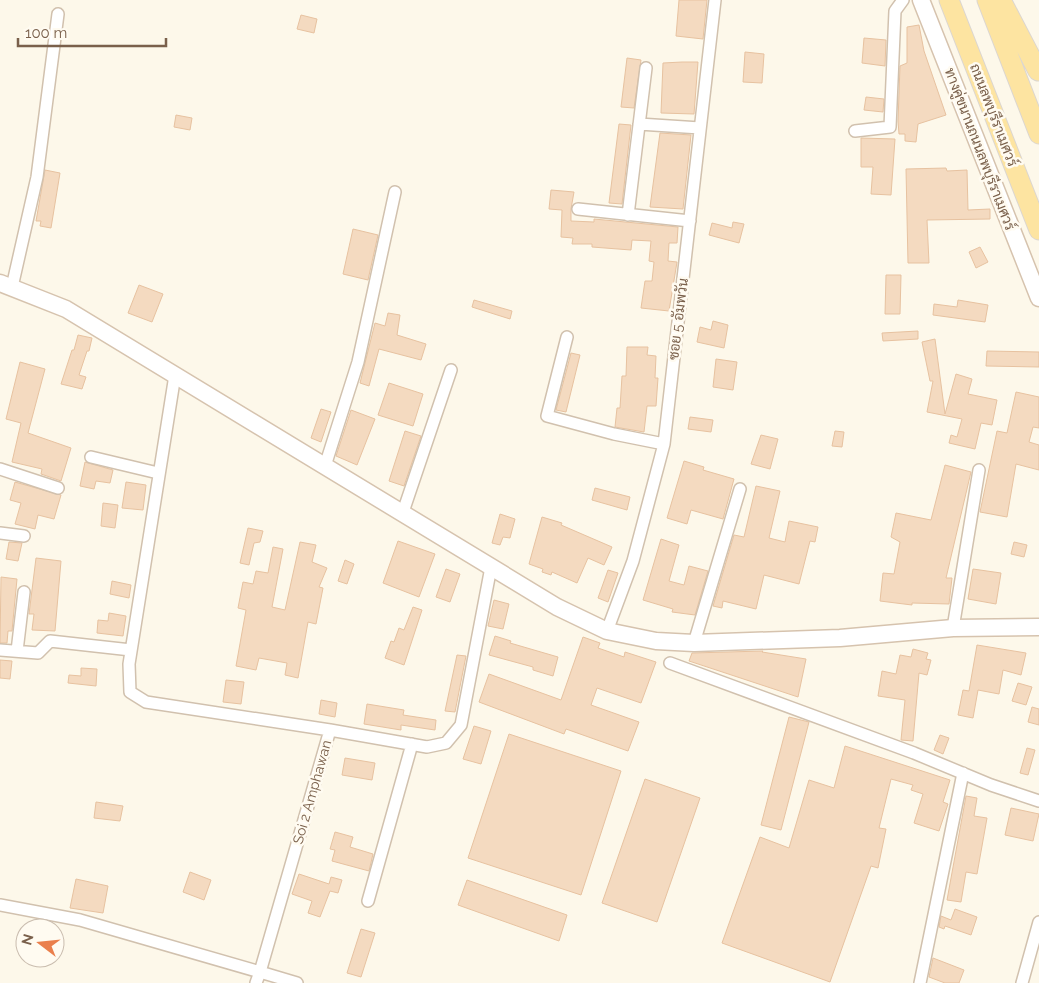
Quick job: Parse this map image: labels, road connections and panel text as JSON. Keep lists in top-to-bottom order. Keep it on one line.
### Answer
{"streets":{"main road":["ถนนลพบุรีราเมศวร์"],"street":["ทางคู่ขนานถนนลพบุรีราเมศวร์","ซอย 5 อัมพวัน","Soi 2 Amphawan"]},"scale_bar":"100 m","north":"left"}
